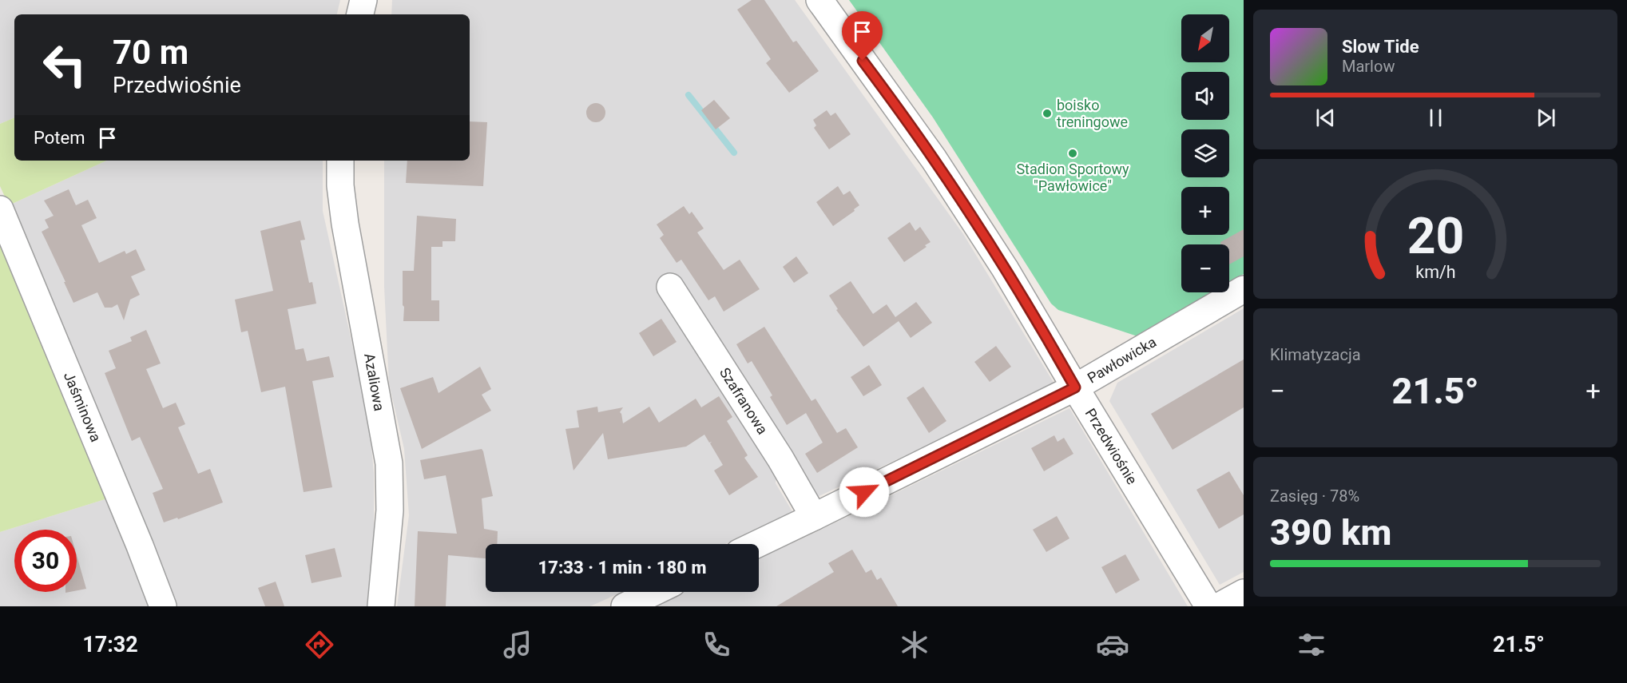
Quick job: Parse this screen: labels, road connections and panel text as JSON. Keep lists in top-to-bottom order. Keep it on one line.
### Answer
{"streets":{"street":["Pawłowicka","Azaliowa","Szafranowa","Jaśminowa","Przedwiośnie"]},"crossings":[["Pawłowicka","Szafranowa"],["Pawłowicka","Przedwiośnie"]],"places":["boisko treningowe","Stadion Sportowy \"Pawłowice\""],"north":"bottom left","page":{"map_buttons":["+","−"],"turn":["70 m","Przedwiośnie"],"song":["Slow Tide","Marlow"],"then":"Potem","tile":["Klimatyzacja",["Zasięg · 78%","390 km"]],"heat":["−","21.5°","+"],"limit":"30","trip":"17:33 · 1 min · 180 m","tabs":["17:32","21.5°"],"gauge":["20","km/h"]}}
